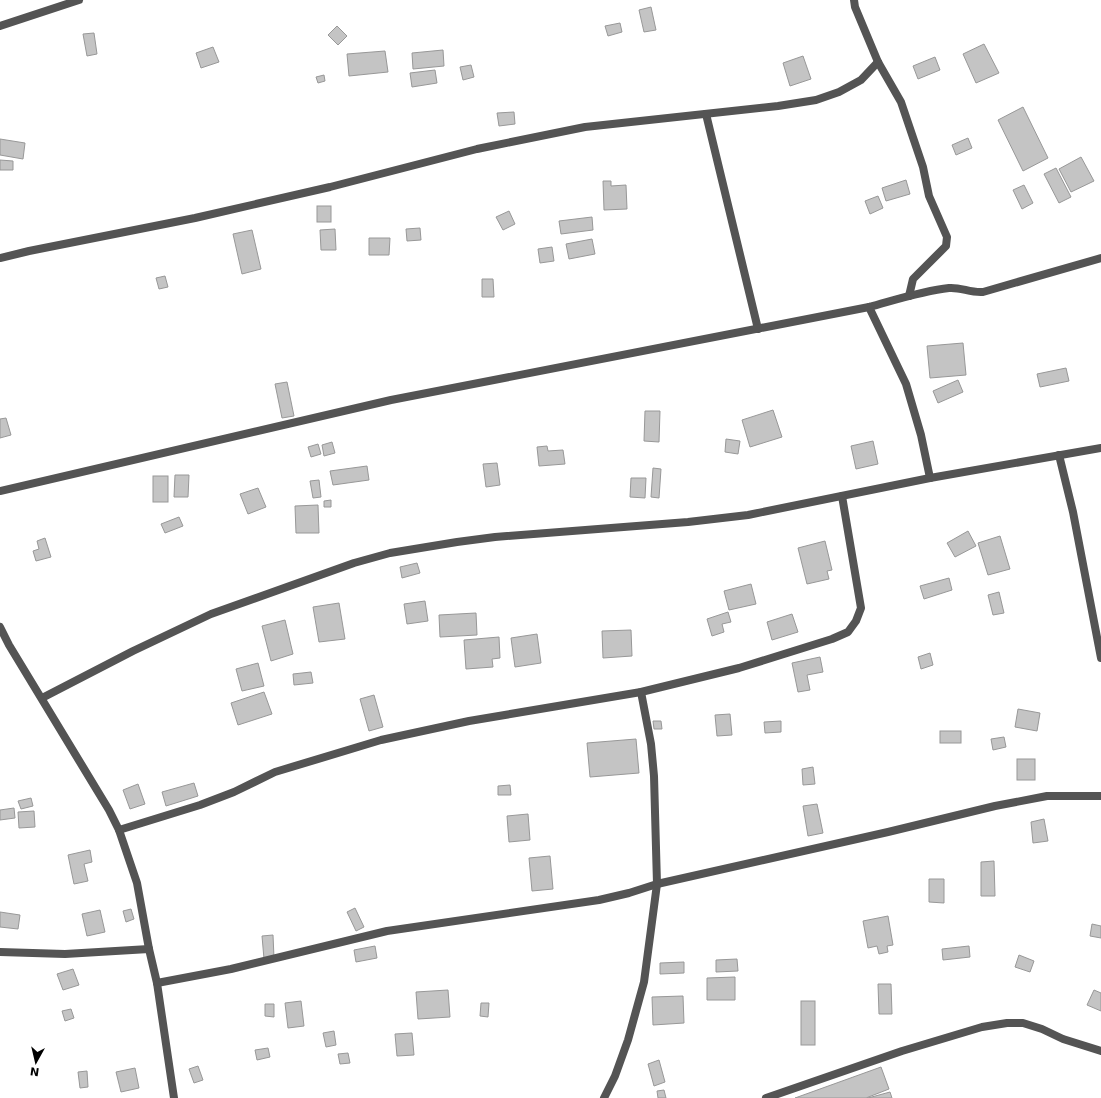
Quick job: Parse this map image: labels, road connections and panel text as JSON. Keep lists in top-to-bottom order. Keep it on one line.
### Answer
{"north":"bottom"}
